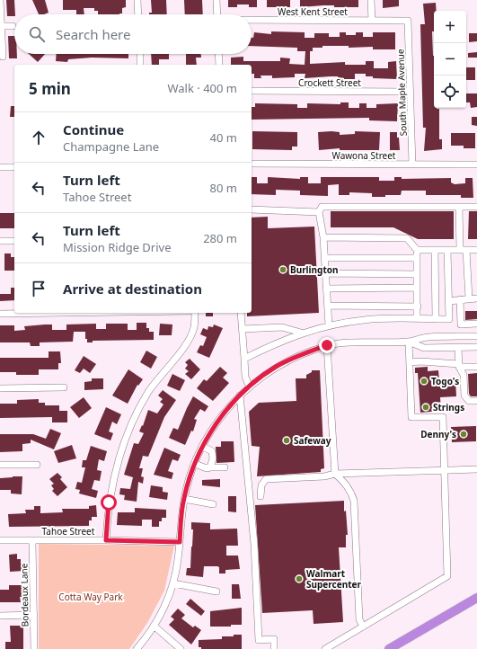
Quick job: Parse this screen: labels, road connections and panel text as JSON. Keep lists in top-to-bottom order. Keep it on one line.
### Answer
{"streets":{"street":["West Kent Street","Crockett Street","South Maple Avenue","Wawona Street","Tahoe Street","Bordeaux Lane"]},"crossings":[["West Kent Street","South Maple Avenue"],["Crockett Street","South Maple Avenue"],["South Maple Avenue","Wawona Street"],["Tahoe Street","Bordeaux Lane"]],"parks":["Cotta Way Park"],"places":["Burlington","Togo's","Strings","Denny's","Safeway","Walmart Supercenter"],"page":{"map_buttons":["+","−"],"search":"Search here","heading":["5 min","Walk · 400 m"],"list":[["Continue","Champagne Lane","40 m"],["Turn left","Tahoe Street","80 m"],["Turn left","Mission Ridge Drive","280 m"],"Arrive at destination"]}}
